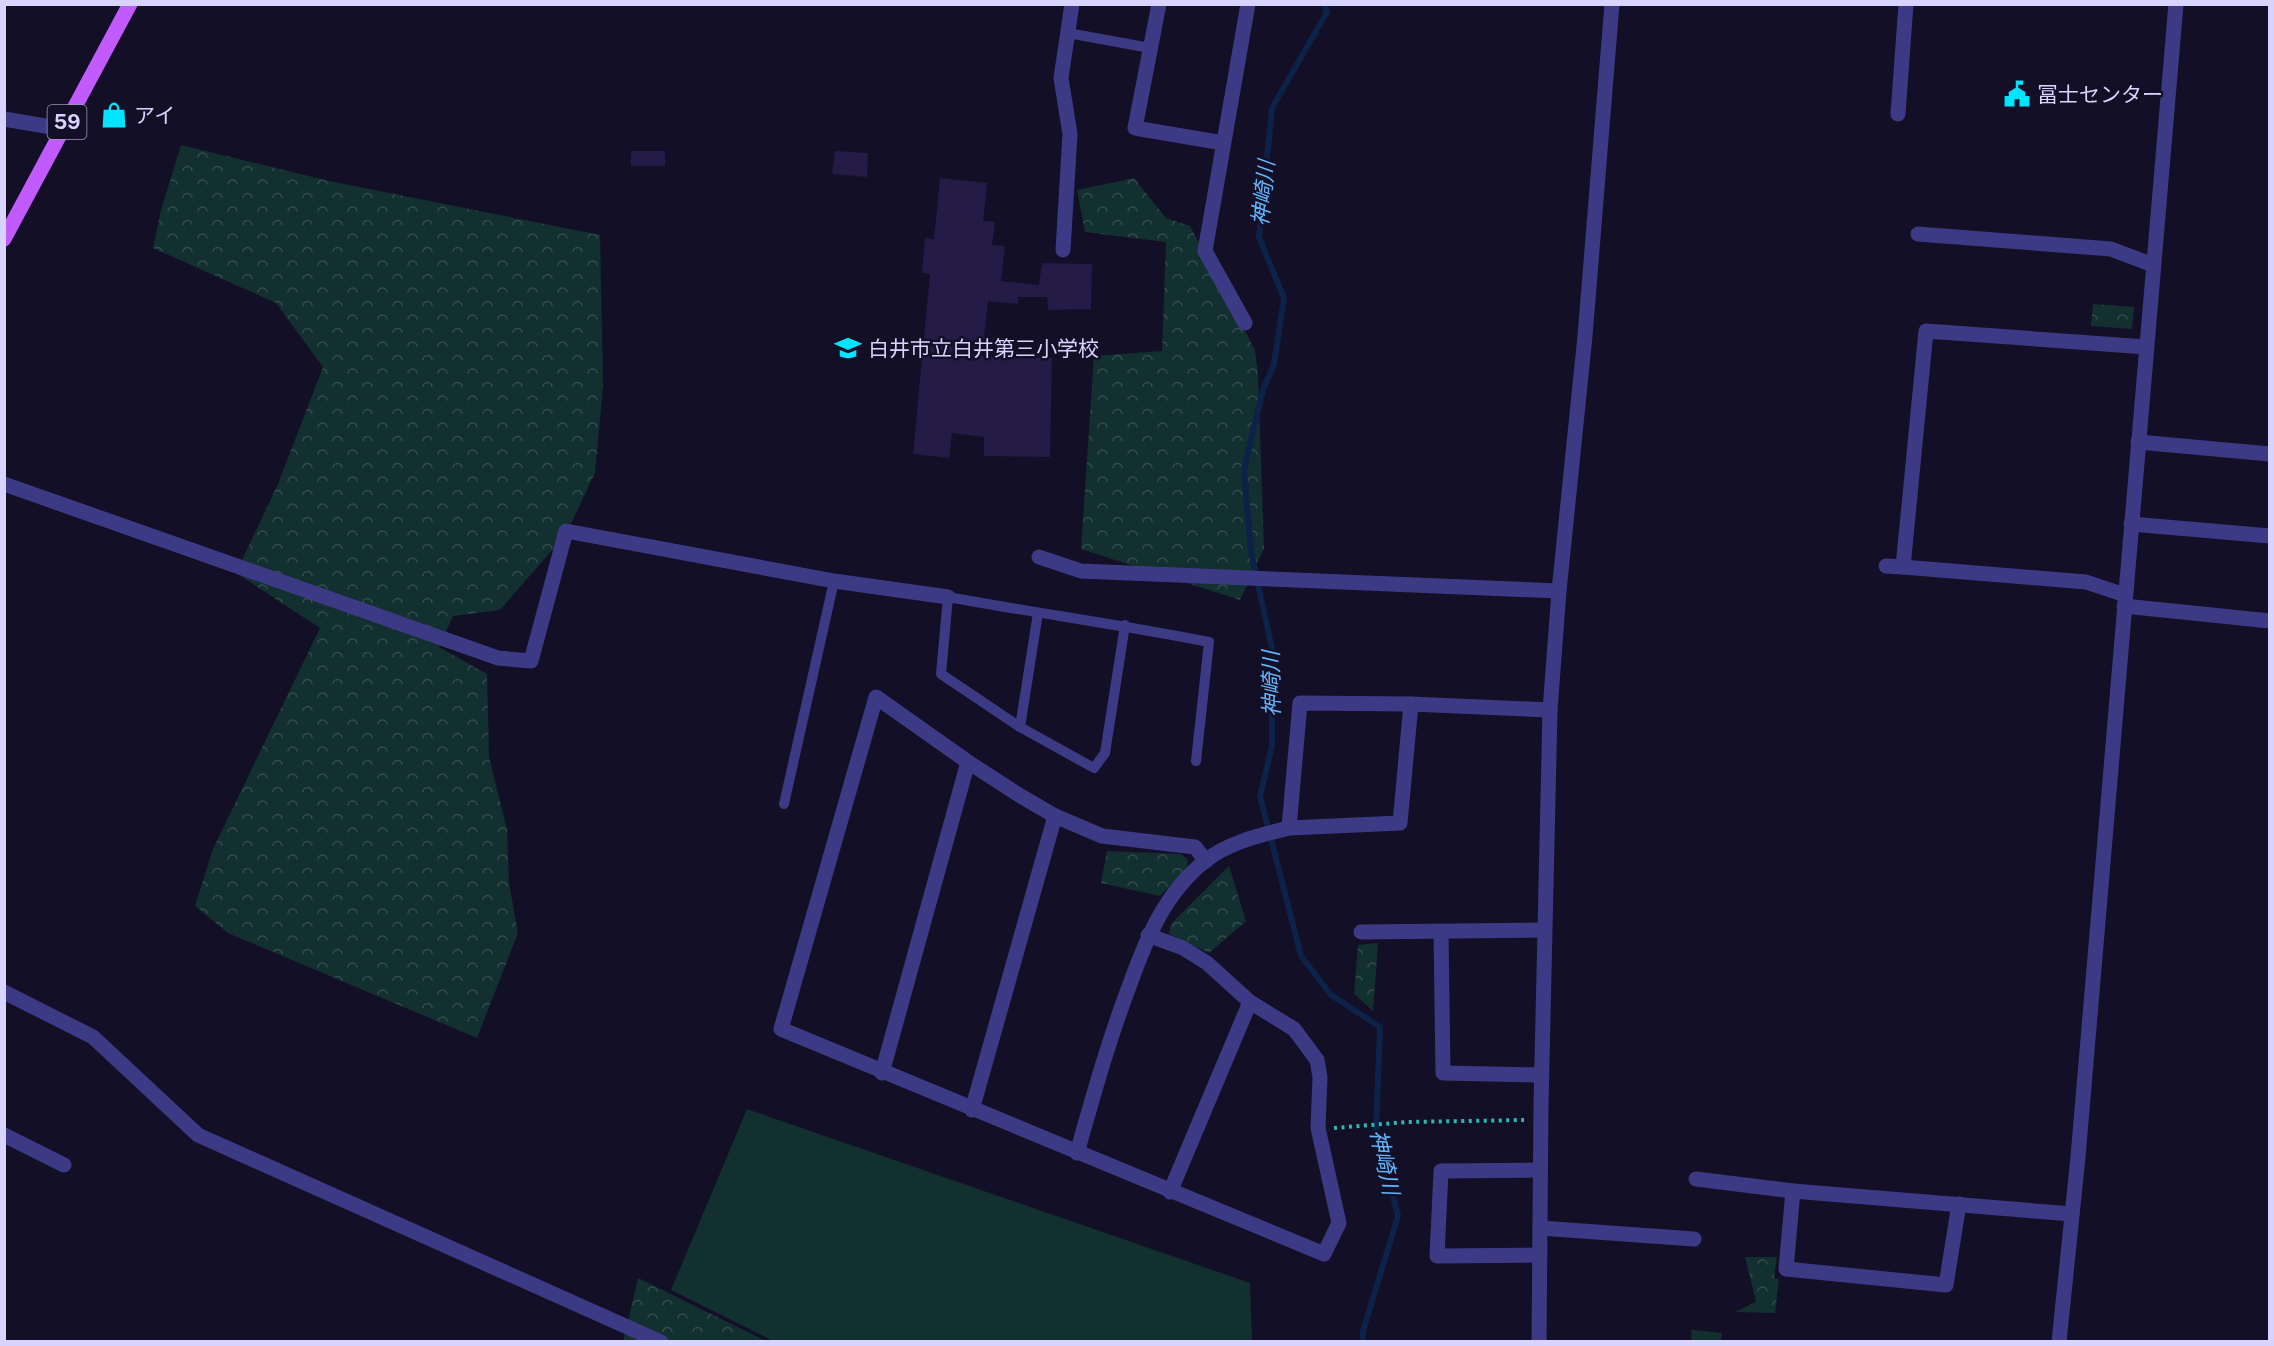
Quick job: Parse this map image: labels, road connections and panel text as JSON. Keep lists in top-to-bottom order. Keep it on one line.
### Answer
{"streets":{"main road":["59"]},"water":["神崎川"],"places":{"public building":["冨士センター"],"shop":["アイ"],"school or university":["白井市立白井第三小学校"]}}
